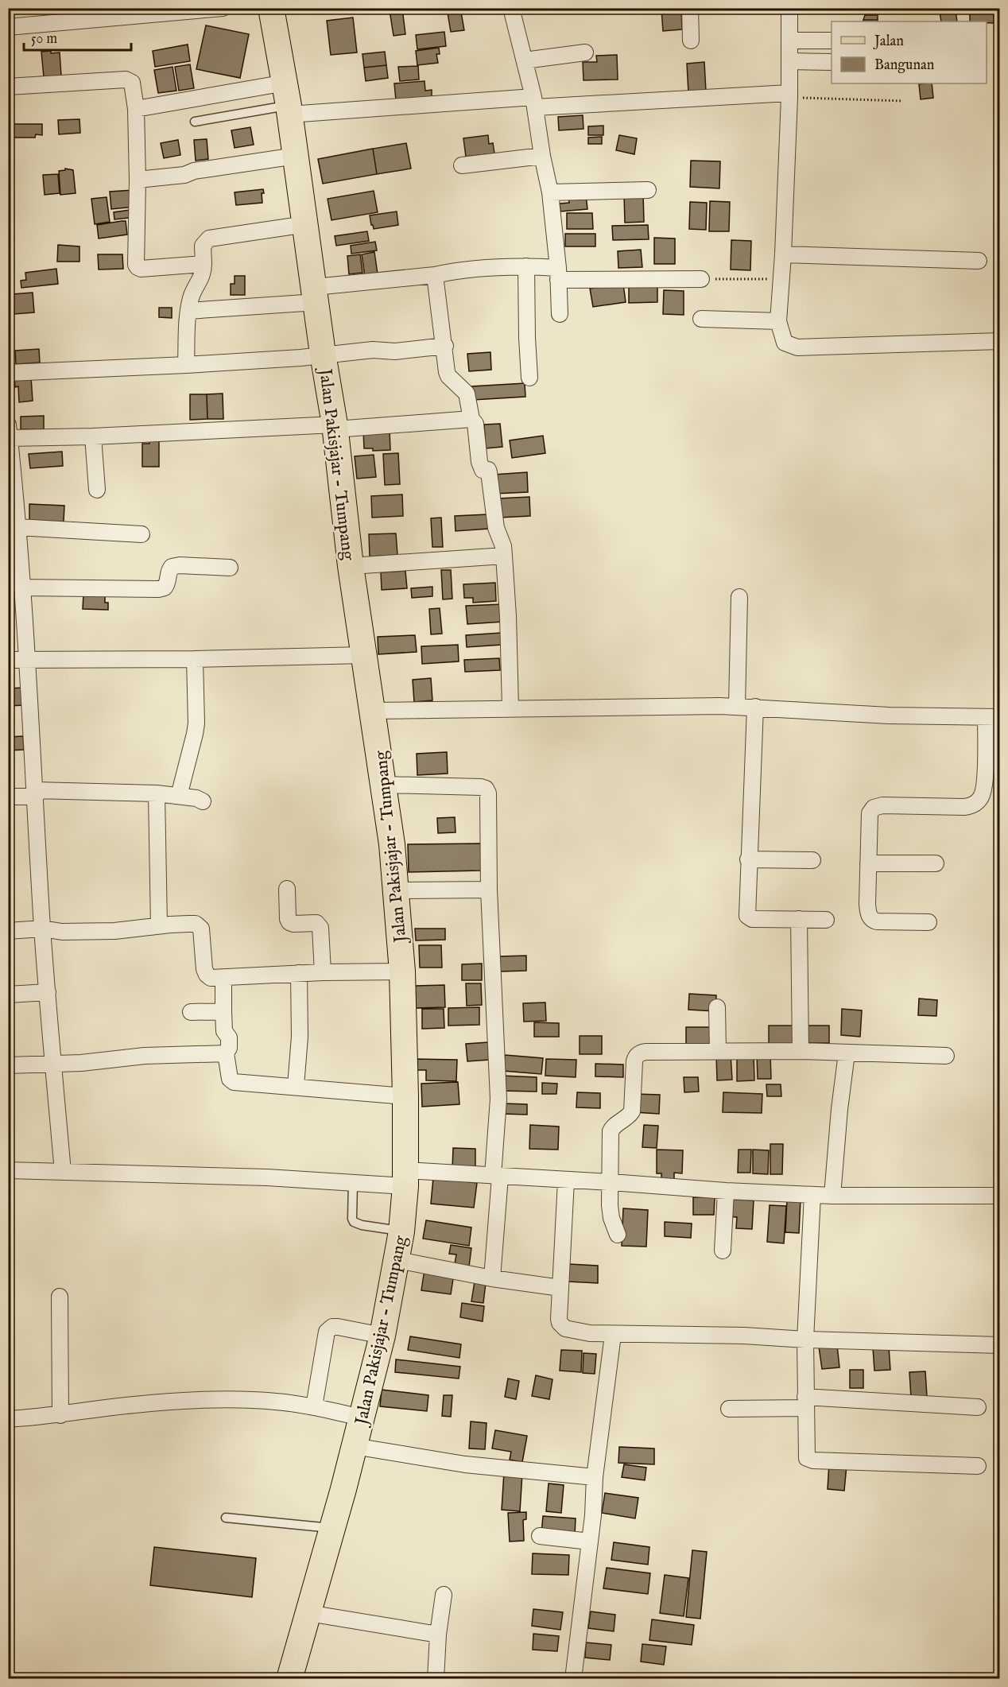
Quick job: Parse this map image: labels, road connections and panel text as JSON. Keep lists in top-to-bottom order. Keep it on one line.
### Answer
{"streets":{"main road":["Jalan Pakisjajar - Tumpang"]},"legend":["Jalan","Bangunan"],"scale_bar":"50 m"}
